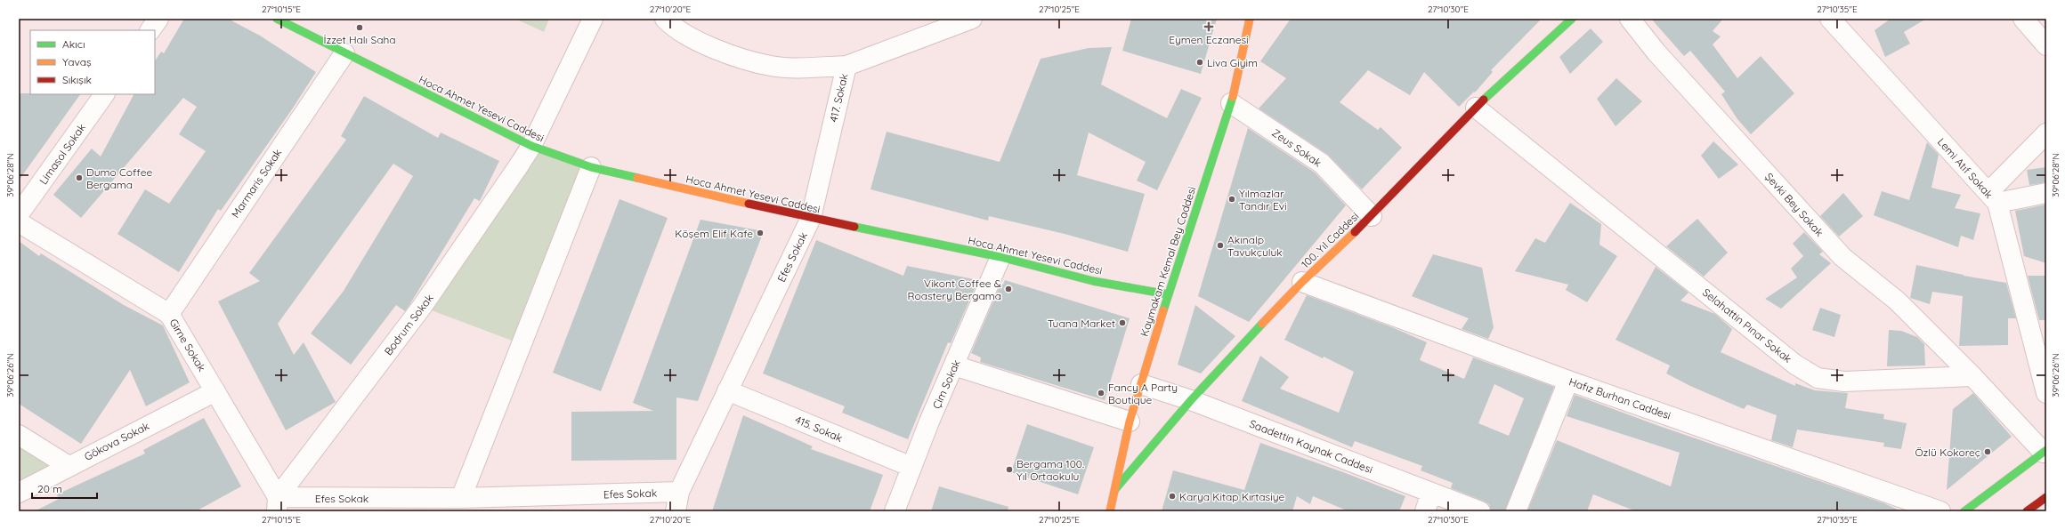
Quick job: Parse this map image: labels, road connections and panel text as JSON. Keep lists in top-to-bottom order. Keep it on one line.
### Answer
{"streets":{"main road":["Hoca Ahmet Yesevi Caddesi","100. Yıl Caddesi","Kaymakam Kemal Bey Caddesi"],"street":["417. Sokak","Zeus Sokak","Limasol Sokak","Lemi Atıf Sokak","Marmaris Sokak","Şevki Bey Sokak","Efes Sokak","Bodrum Sokak","Selahattin Pınar Sokak","Girne Sokak","Çim Sokak","Hafız Burhan Caddesi","415. Sokak","Gökova Sokak","Saadettin Kaynak Caddesi"]},"crossings":[["417. Sokak","Hoca Ahmet Yesevi Caddesi"],["417. Sokak","Efes Sokak"],["Hoca Ahmet Yesevi Caddesi","Marmaris Sokak"],["Hoca Ahmet Yesevi Caddesi","Efes Sokak"],["Hoca Ahmet Yesevi Caddesi","Kaymakam Kemal Bey Caddesi"],["Hoca Ahmet Yesevi Caddesi","Bodrum Sokak"],["Hoca Ahmet Yesevi Caddesi","Çim Sokak"],["Zeus Sokak","100. Yıl Caddesi"],["Zeus Sokak","Kaymakam Kemal Bey Caddesi"],["Marmaris Sokak","Girne Sokak"],["Şevki Bey Sokak","Selahattin Pınar Sokak"],["100. Yıl Caddesi","Kaymakam Kemal Bey Caddesi"],["100. Yıl Caddesi","Selahattin Pınar Sokak"],["100. Yıl Caddesi","Hafız Burhan Caddesi"],["100. Yıl Caddesi","Saadettin Kaynak Caddesi"],["Efes Sokak","Bodrum Sokak"],["Efes Sokak","Girne Sokak"],["Efes Sokak","415. Sokak"],["Kaymakam Kemal Bey Caddesi","Saadettin Kaynak Caddesi"],["Bodrum Sokak","Girne Sokak"],["Girne Sokak","Gökova Sokak"],["Çim Sokak","415. Sokak"]],"places":{"health":["Eymen Eczanesi"],"other":["İzzet Halı Saha","Liva Giyim","Dumo Coffee Bergama","Yılmazlar Tandır Evi","Köşem Elif Kafe","Akınalp Tavukçuluk","Vikont Coffee & Roastery Bergama","Tuana Market","Fancy A Party Boutique","Özlü Kokoreç","Bergama 100. Yıl Ortaokulu","Karya Kitap Kırtasiye"]},"legend":["Akıcı","Yavaş","Sıkışık"],"scale_bar":"20 m","coordinates":["27°10'15\"E","27°10'20\"E","27°10'25\"E","27°10'30\"E","27°10'35\"E","39°06'28\"N","39°06'26\"N"]}
